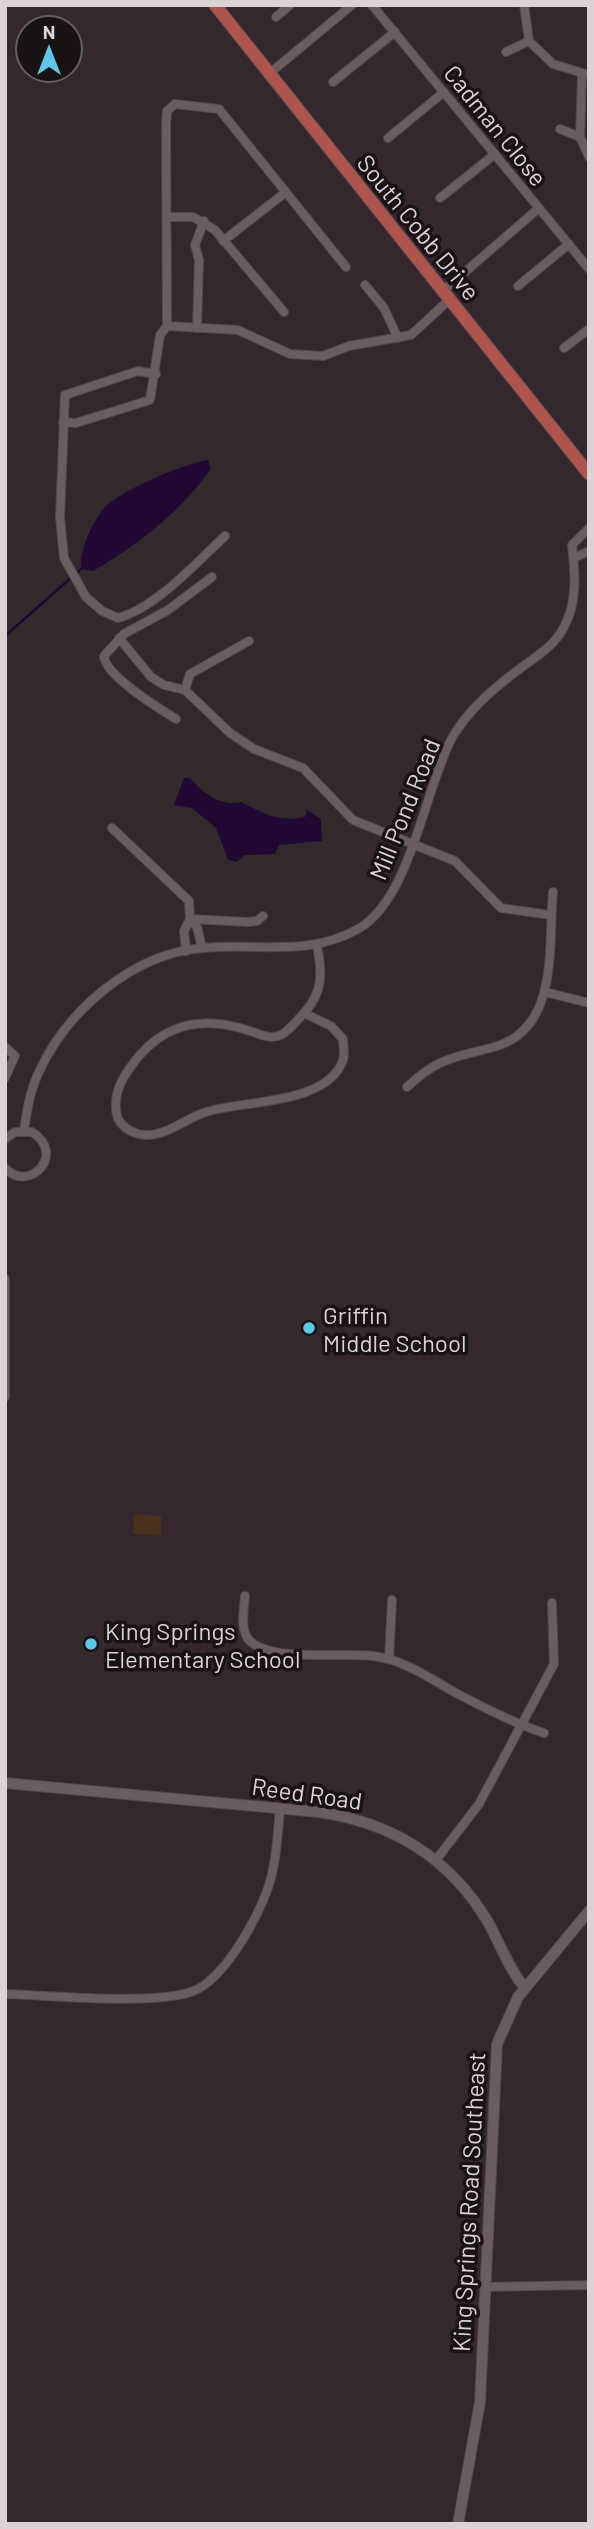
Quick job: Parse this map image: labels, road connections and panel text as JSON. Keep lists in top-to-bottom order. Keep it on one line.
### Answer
{"streets":{"main road":["South Cobb Drive"],"street":["Cadman Close","Mill Pond Road","Reed Road","King Springs Road Southeast"]},"crossings":[["Reed Road","King Springs Road Southeast"]],"places":["Griffin Middle School","King Springs Elementary School"],"north":"top"}
